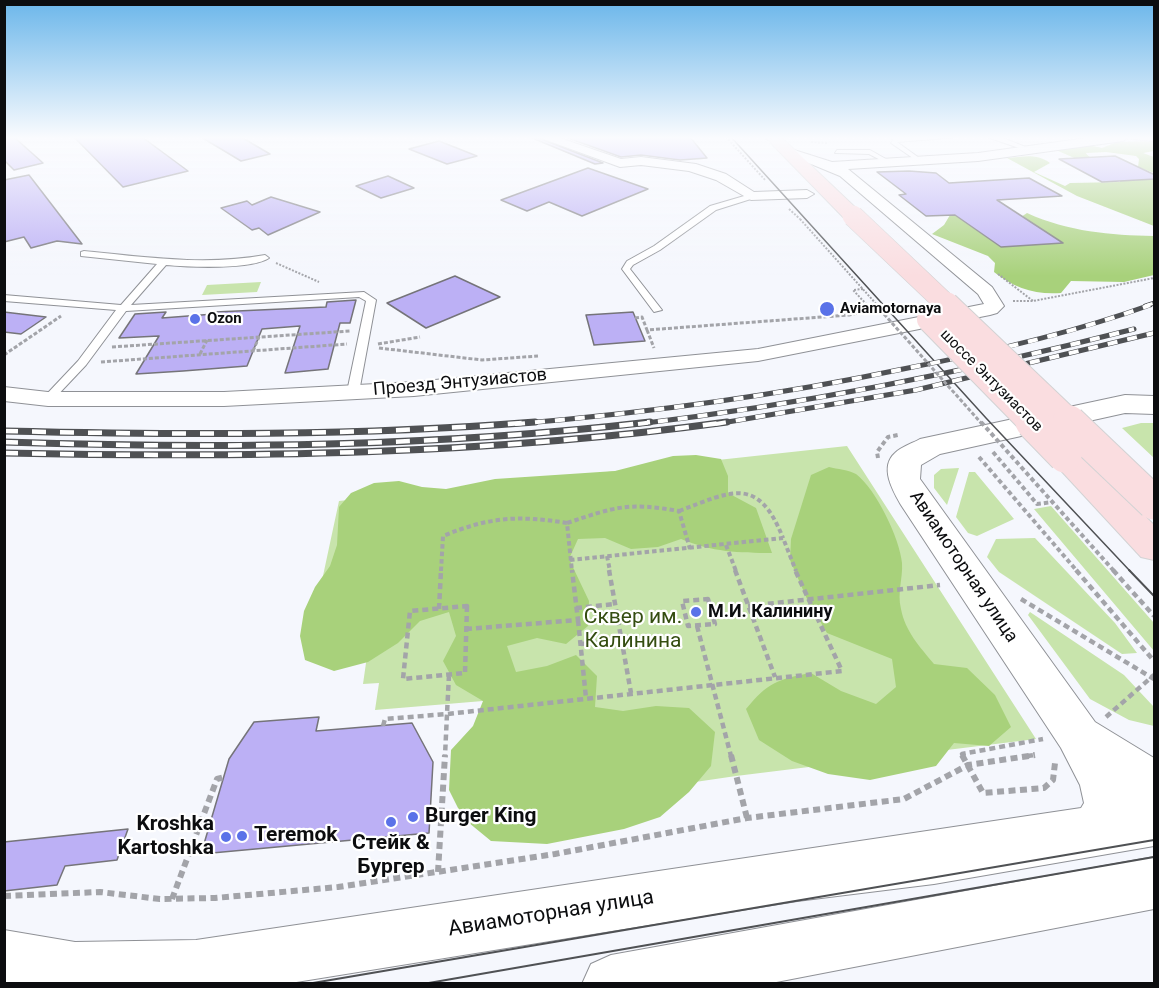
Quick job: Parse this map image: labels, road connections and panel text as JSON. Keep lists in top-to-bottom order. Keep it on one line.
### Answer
{"streets":{"main road":["шоссе Энтузиастов","Авиамоторная улица"],"street":["Проезд Энтузиастов"]},"parks":["Сквер им. Калинина"],"places":["Aviamotornaya","Ozon","М.И. Калинину","Burger King","Стейк & Бургер","Teremok","Kroshka Kartoshka"]}
